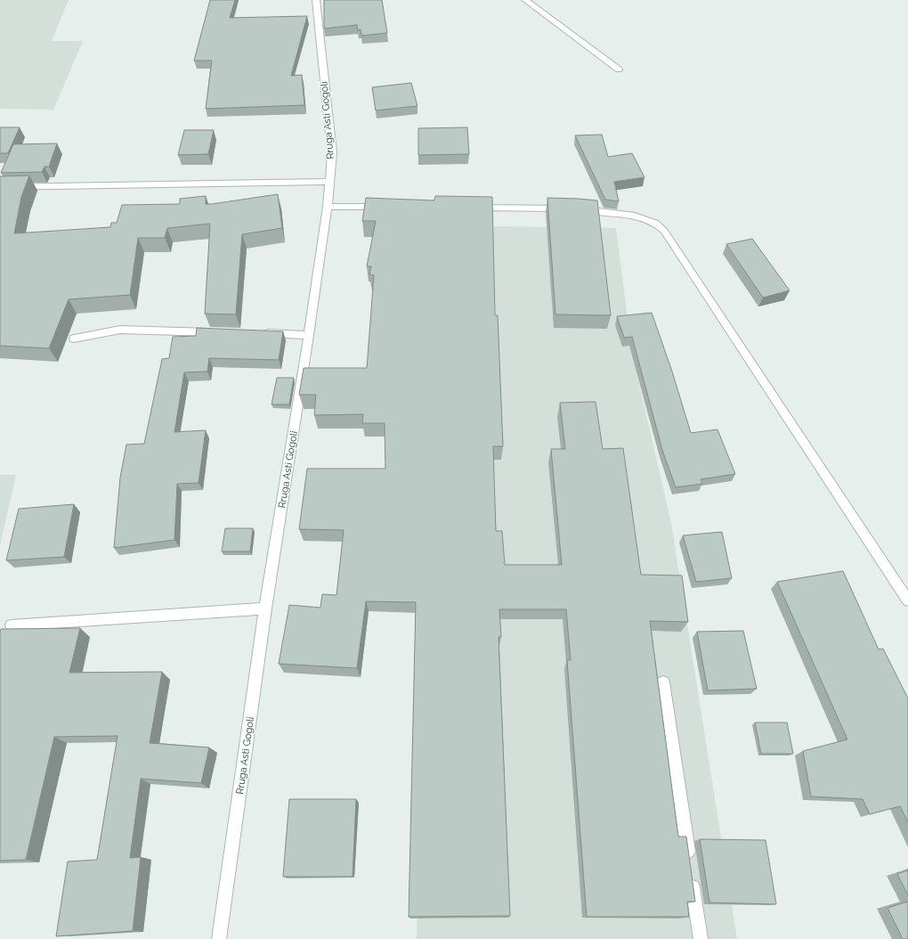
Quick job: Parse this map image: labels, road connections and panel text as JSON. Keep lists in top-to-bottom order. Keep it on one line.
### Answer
{"streets":{"street":["Rruga Asti Gogoli"]}}
